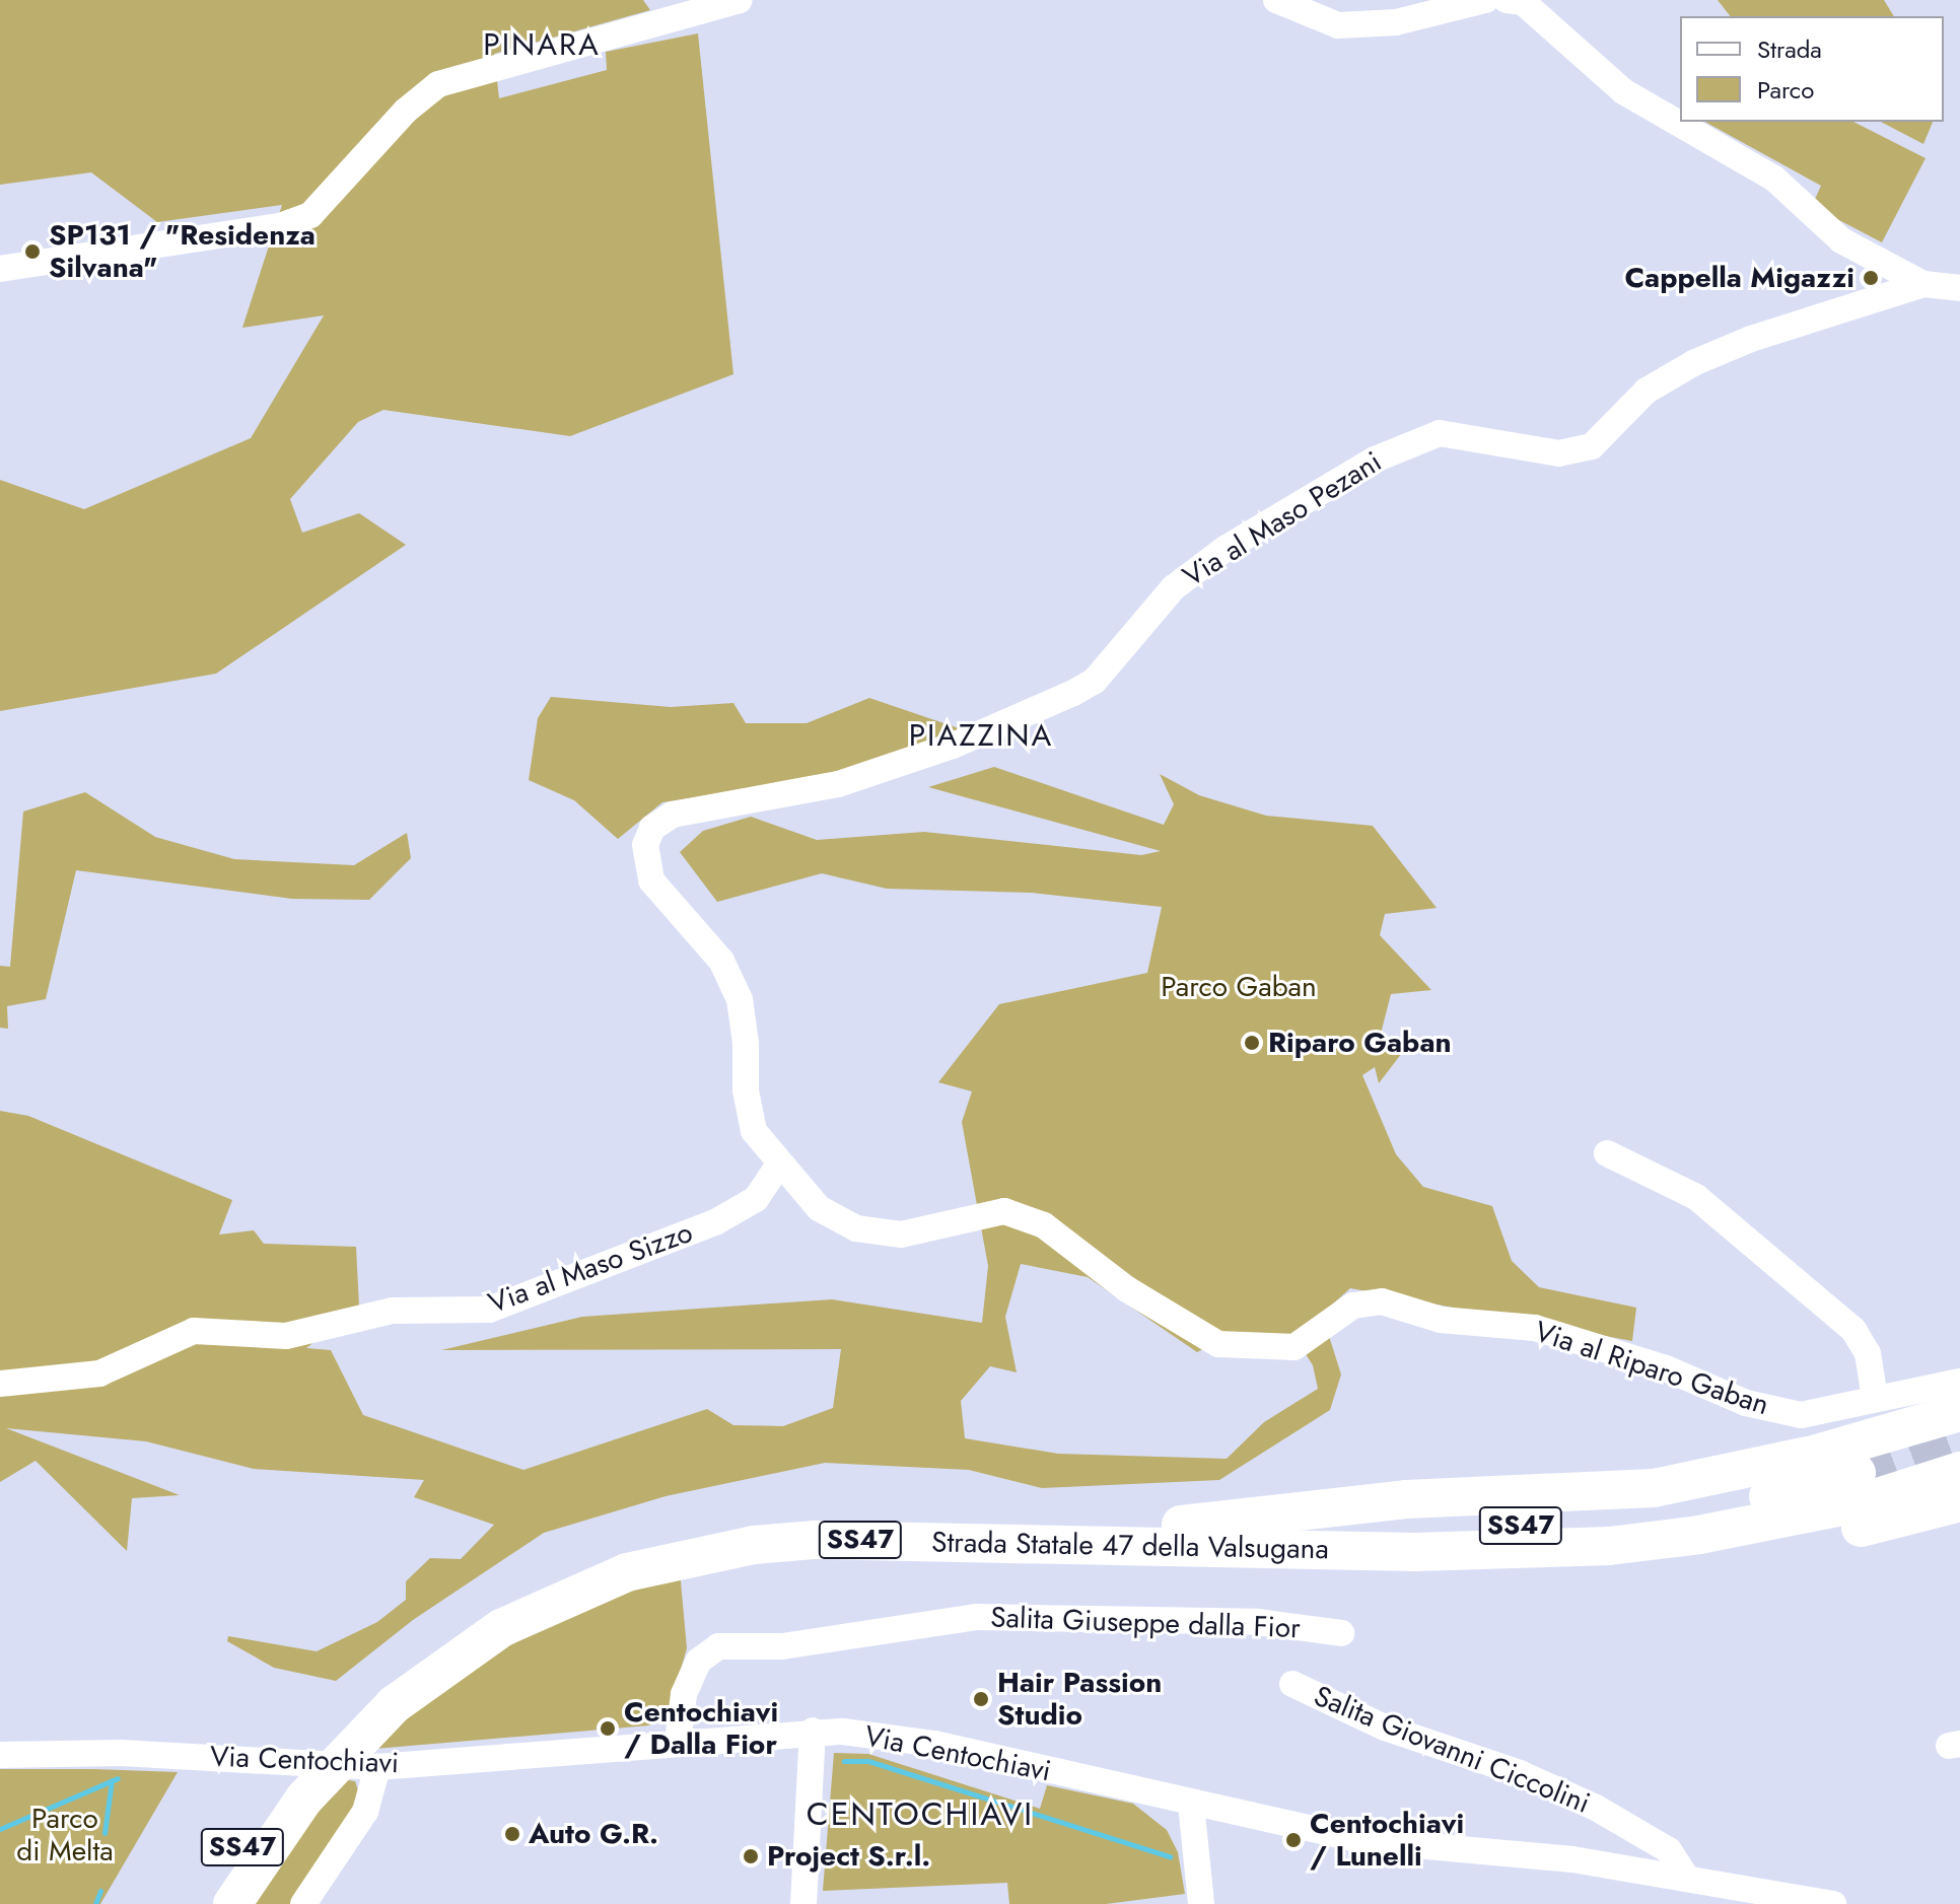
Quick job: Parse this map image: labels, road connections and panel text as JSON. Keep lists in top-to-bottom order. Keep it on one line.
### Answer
{"streets":{"highway":["SS47","Strada Statale 47 della Valsugana"],"street":["Via al Maso Pezani","Via al Maso Sizzo","Via al Riparo Gaban","Salita Giuseppe dalla Fior","Salita Giovanni Ciccolini","Via Centochiavi"]},"crossings":[["Via al Maso Pezani","Via al Maso Sizzo"],["Via al Maso Pezani","Via al Riparo Gaban"],["Via al Maso Sizzo","Via al Riparo Gaban"],["Strada Statale 47 della Valsugana","Via Centochiavi"],["Salita Giuseppe dalla Fior","Via Centochiavi"],["Salita Giovanni Ciccolini","Via Centochiavi"]],"districts":["PINARA","PIAZZINA","CENTOCHIAVI"],"parks":["Parco Gaban","Parco di Melta"],"places":["SP131 / \"Residenza Silvana\"","Cappella Migazzi","Riparo Gaban","Hair Passion Studio","Centochiavi / Dalla Fior","Auto G.R.","Centochiavi / Lunelli","Project S.r.l."],"legend":["Strada","Parco"]}
